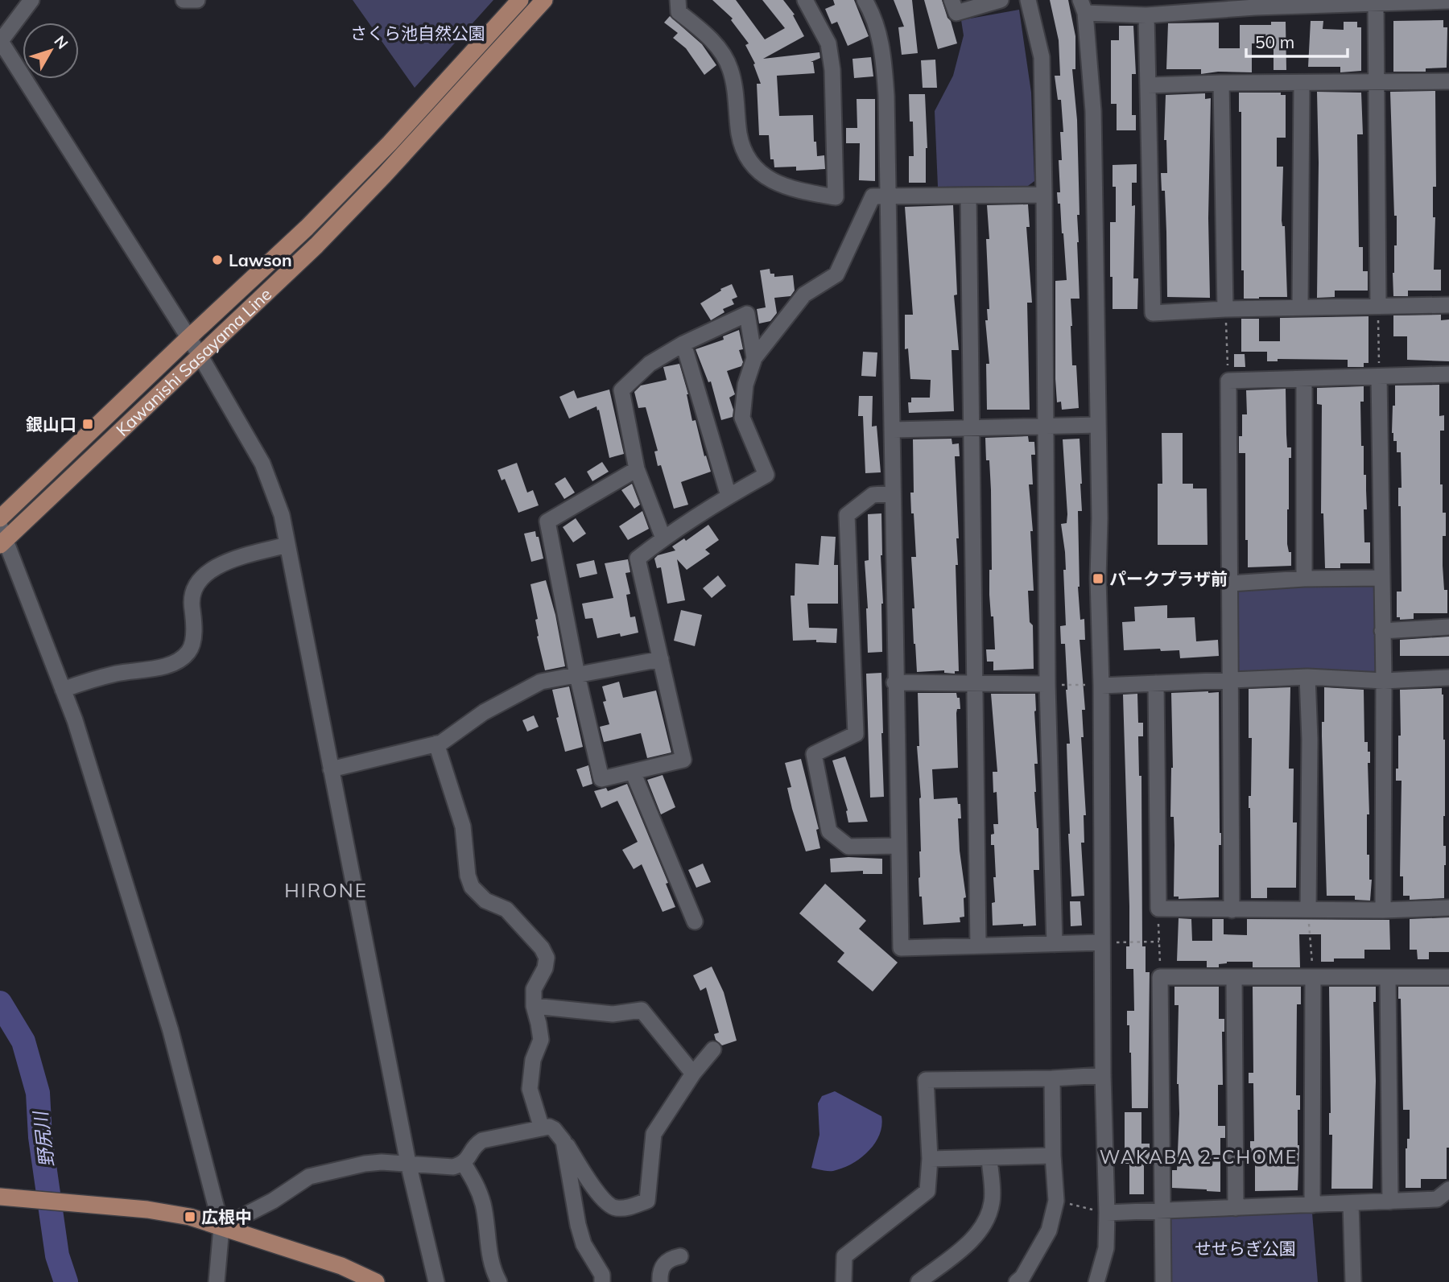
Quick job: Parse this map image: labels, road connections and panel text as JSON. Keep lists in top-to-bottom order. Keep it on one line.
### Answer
{"streets":{"main road":["Kawanishi Sasayama Line"]},"districts":["HIRONE","WAKABA 2-CHOME"],"water":["野尻川"],"parks":["さくら池自然公園","せせらぎ公園"],"places":{"other":["Lawson"],"transit":["銀山口","パークプラザ前","広根中"]},"scale_bar":"50 m","north":"top right"}
